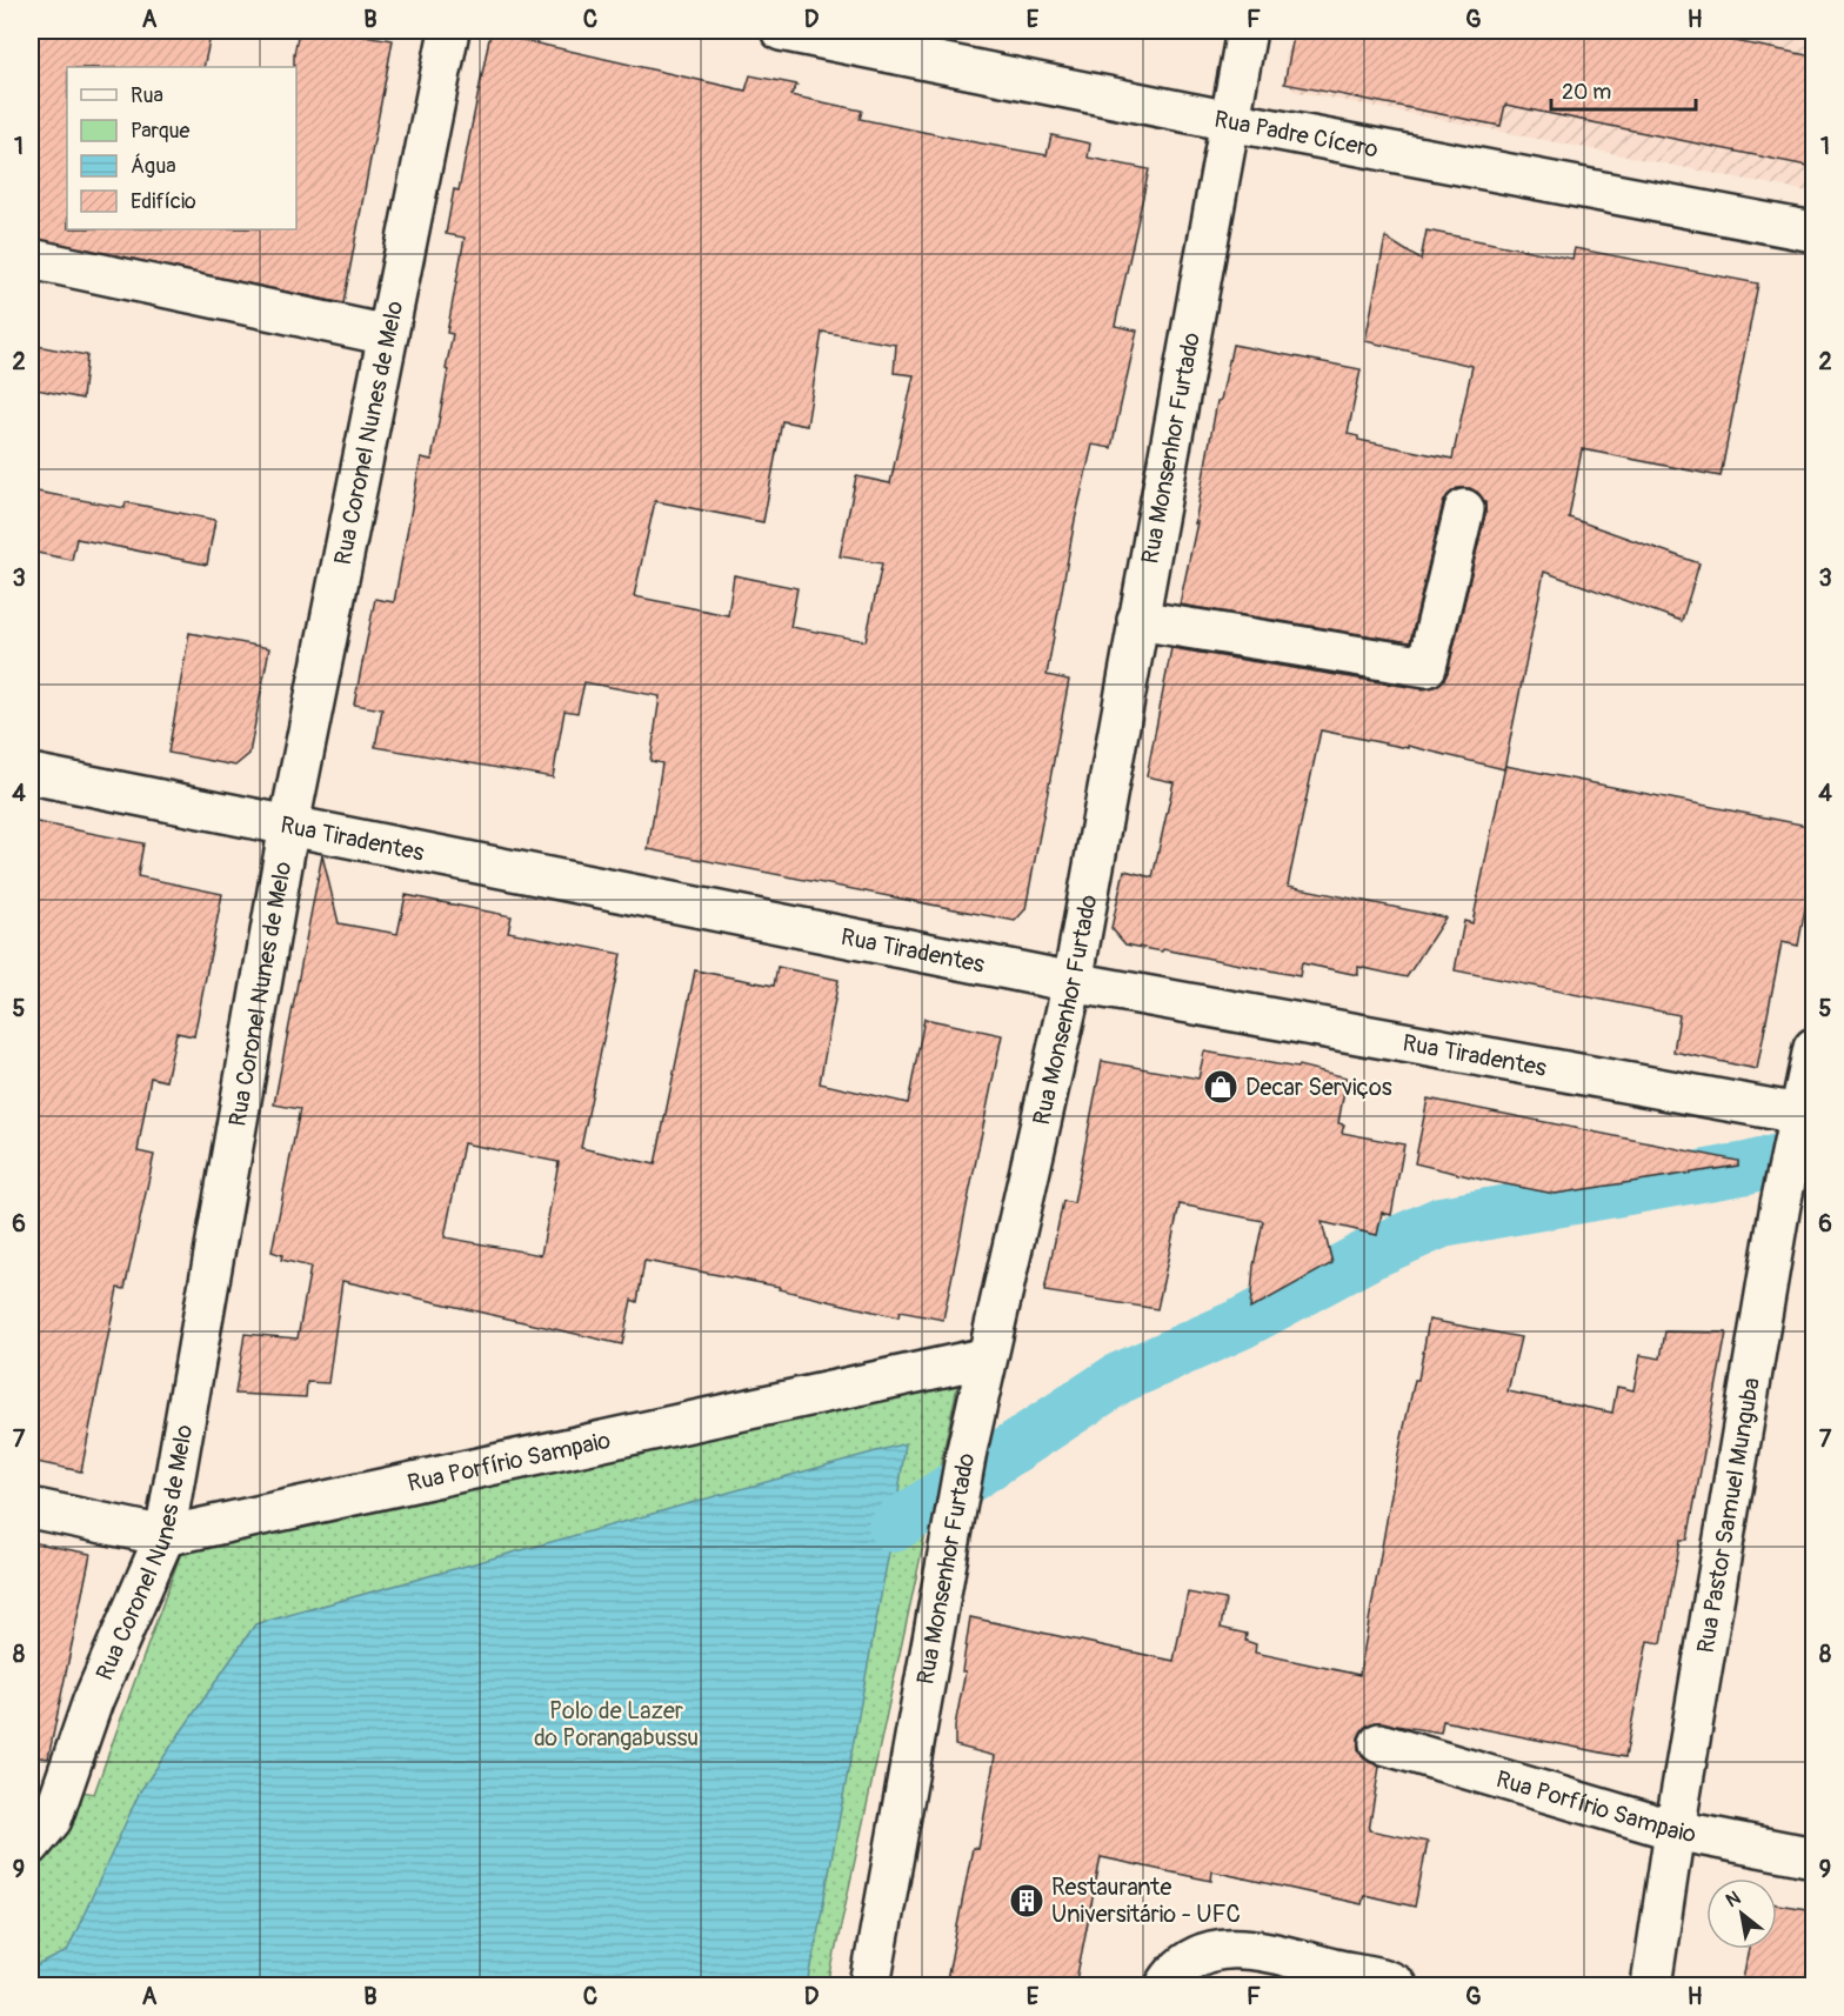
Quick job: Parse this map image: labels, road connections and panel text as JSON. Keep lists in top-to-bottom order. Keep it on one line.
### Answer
{"streets":{"street":["Rua Padre Cícero","Rua Coronel Nunes de Melo","Rua Monsenhor Furtado","Rua Tiradentes","Rua Porfírio Sampaio","Rua Pastor Samuel Munguba"]},"crossings":[["Rua Padre Cícero","Rua Monsenhor Furtado"],["Rua Coronel Nunes de Melo","Rua Tiradentes"],["Rua Coronel Nunes de Melo","Rua Porfírio Sampaio"],["Rua Monsenhor Furtado","Rua Tiradentes"],["Rua Monsenhor Furtado","Rua Porfírio Sampaio"],["Rua Tiradentes","Rua Pastor Samuel Munguba"],["Rua Porfírio Sampaio","Rua Pastor Samuel Munguba"]],"parks":["Polo de Lazer do Porangabussu"],"places":{"shop":["Decar Serviços"],"building":["Restaurante Universitário - UFC"]},"legend":["Rua","Parque","Água","Edifício"],"scale_bar":"20 m","north":"top left","grid":{"columns":["A","B","C","D","E","F","G","H"],"rows":["1","2","3","4","5","6","7","8","9"]}}
